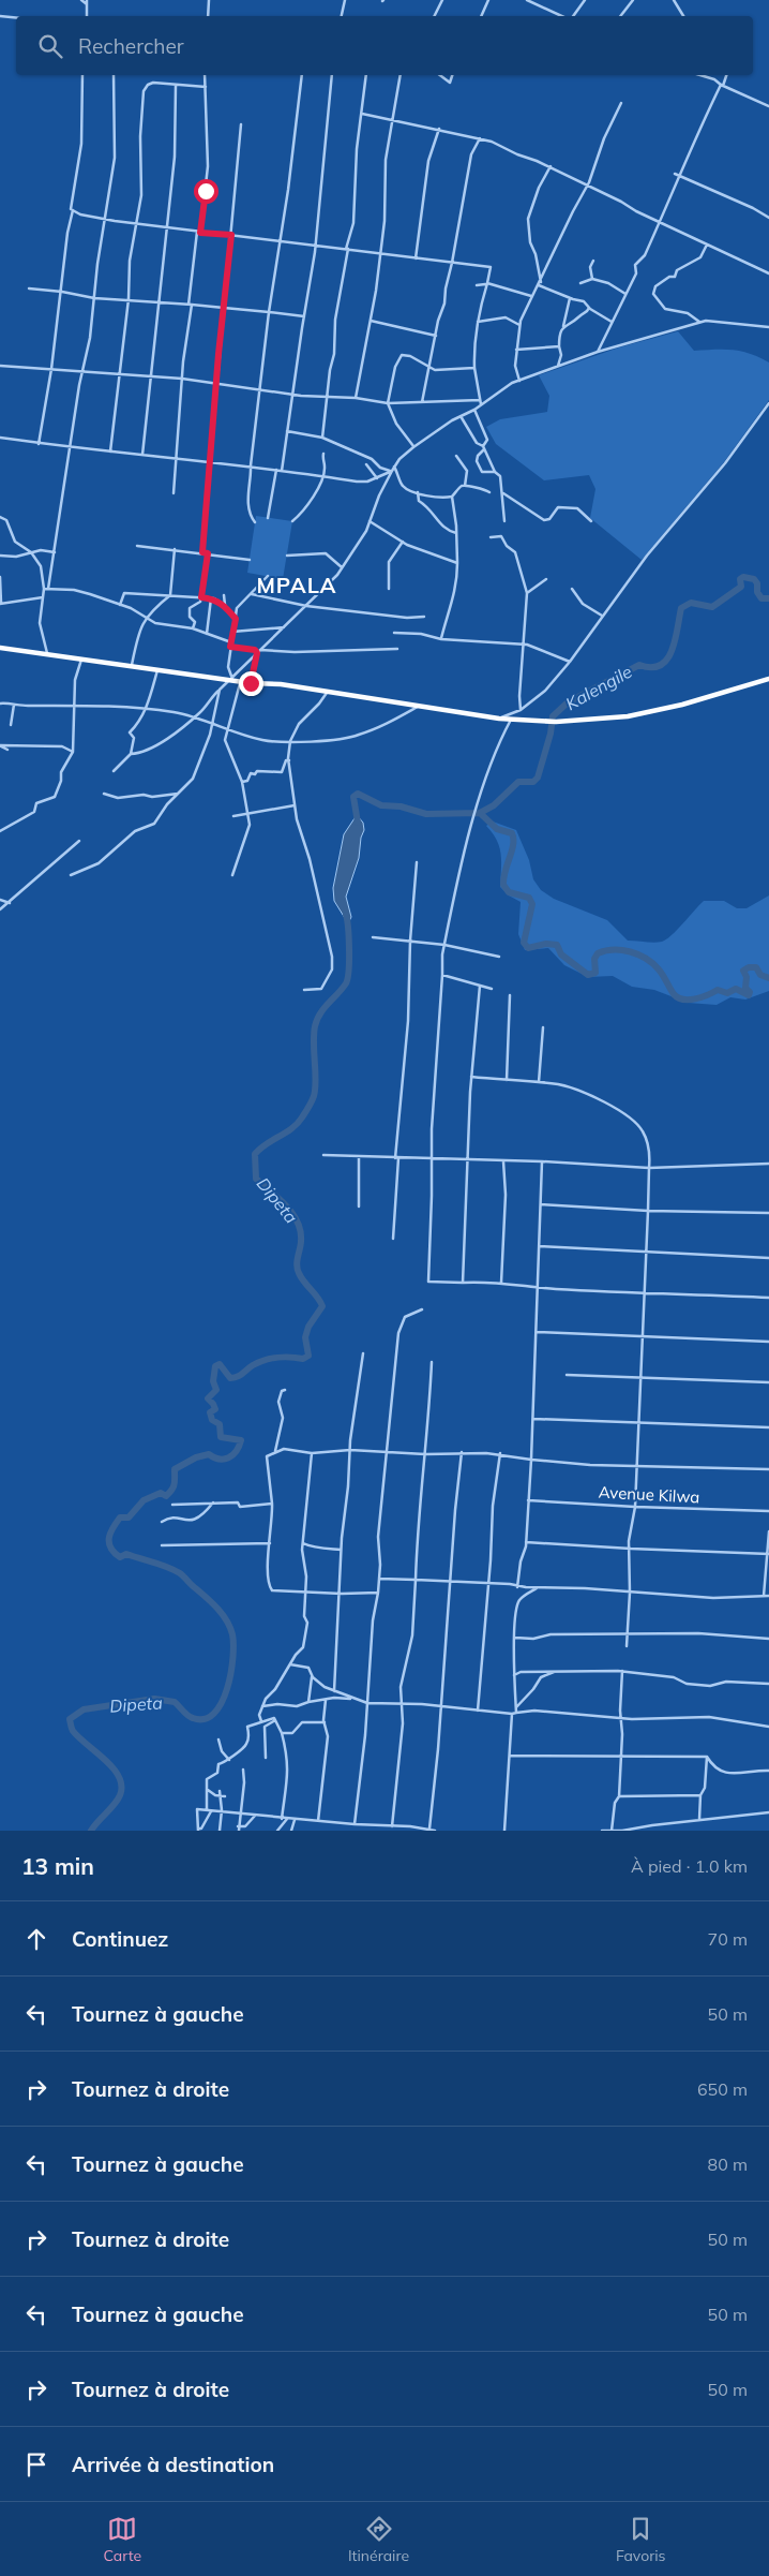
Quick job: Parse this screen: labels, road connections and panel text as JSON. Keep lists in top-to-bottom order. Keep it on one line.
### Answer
{"streets":{"street":["Avenue Kilwa"]},"districts":["MPALA"],"water":["Kalengile","Dipeta"],"page":{"search":"Rechercher","heading":["13 min","À pied · 1.0 km"],"list":[["Continuez","70 m"],["Tournez à gauche","50 m"],["Tournez à droite","650 m"],["Tournez à gauche","80 m"],["Tournez à droite","50 m"],["Tournez à gauche","50 m"],["Tournez à droite","50 m"],"Arrivée à destination"],"nav":["Carte","Itinéraire","Favoris"]}}
